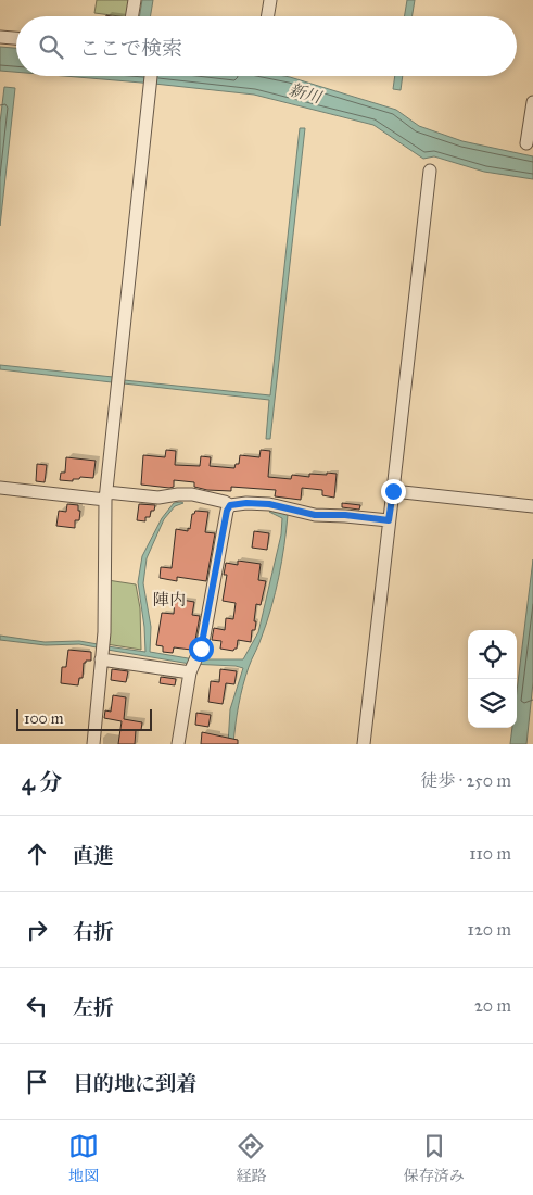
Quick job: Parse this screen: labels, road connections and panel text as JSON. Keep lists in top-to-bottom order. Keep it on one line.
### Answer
{"districts":["陣内"],"water":["新川"],"scale_bar":"100 m","page":{"search":"ここで検索","scale":"100 m","heading":["4 分","徒歩 · 250 m"],"list":[["直進","110 m"],["右折","120 m"],["左折","20 m"],"目的地に到着"],"nav":["地図","経路","保存済み"]}}
